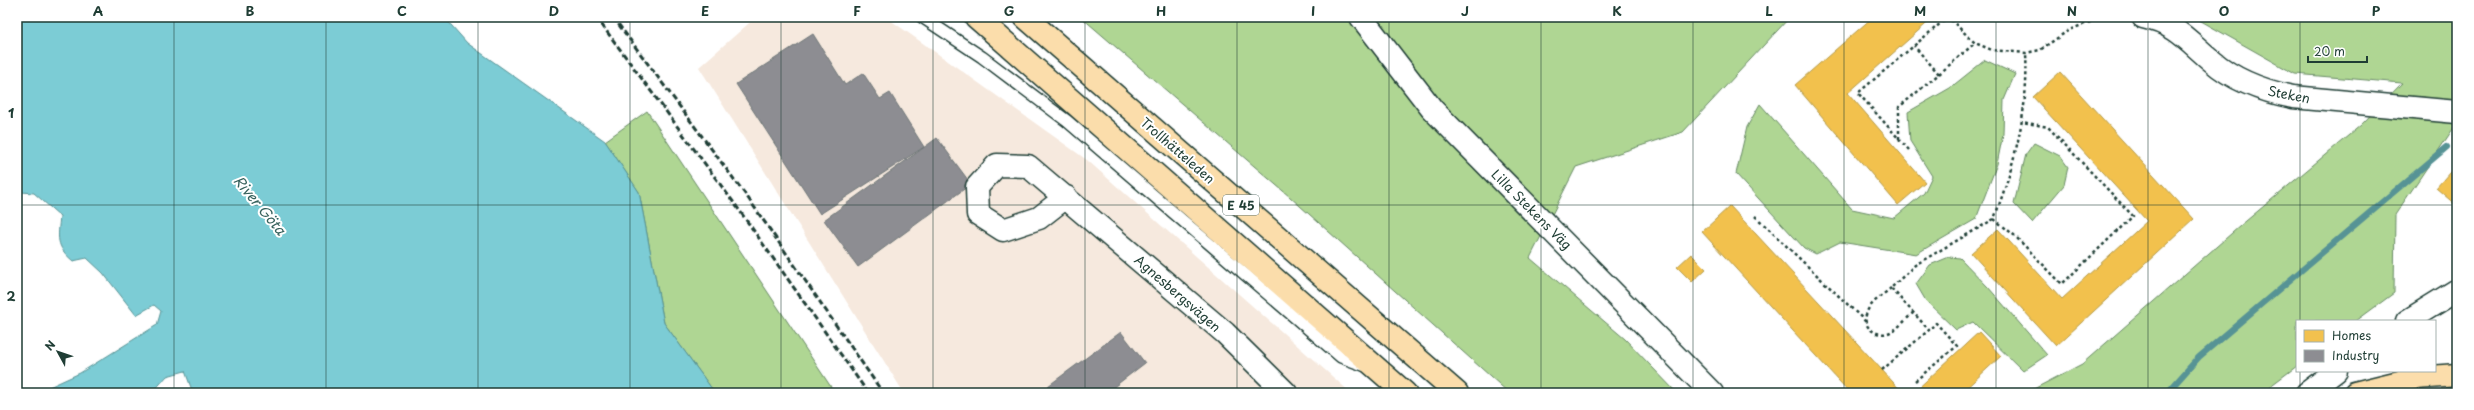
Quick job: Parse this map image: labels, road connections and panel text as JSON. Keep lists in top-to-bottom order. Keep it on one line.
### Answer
{"streets":{"highway":["Trollhätteleden","E 45"],"street":["Steken","Lilla Stekens Väg","Agnesbergsvägen"]},"water":["River Göta"],"legend":["Homes","Industry"],"scale_bar":"20 m","north":"top left","grid":{"columns":["A","B","C","D","E","F","G","H","I","J","K","L","M","N","O","P"],"rows":["1","2"]}}
